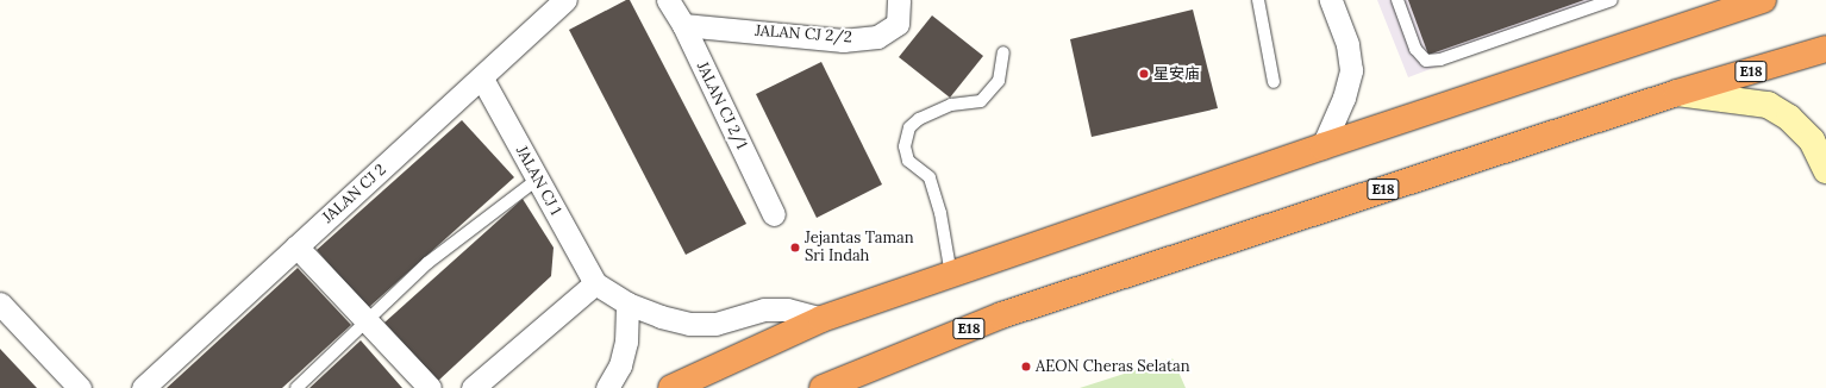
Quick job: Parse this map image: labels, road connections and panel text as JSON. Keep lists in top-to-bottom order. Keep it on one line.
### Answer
{"streets":{"highway":["E18"],"street":["JALAN CJ 2/2","JALAN CJ 2/1","JALAN CJ 1","JALAN CJ 2"]},"crossings":[["JALAN CJ 2/2","JALAN CJ 2/1"],["JALAN CJ 1","JALAN CJ 2"]],"places":["星安庙","Jejantas Taman Sri Indah","AEON Cheras Selatan"]}
